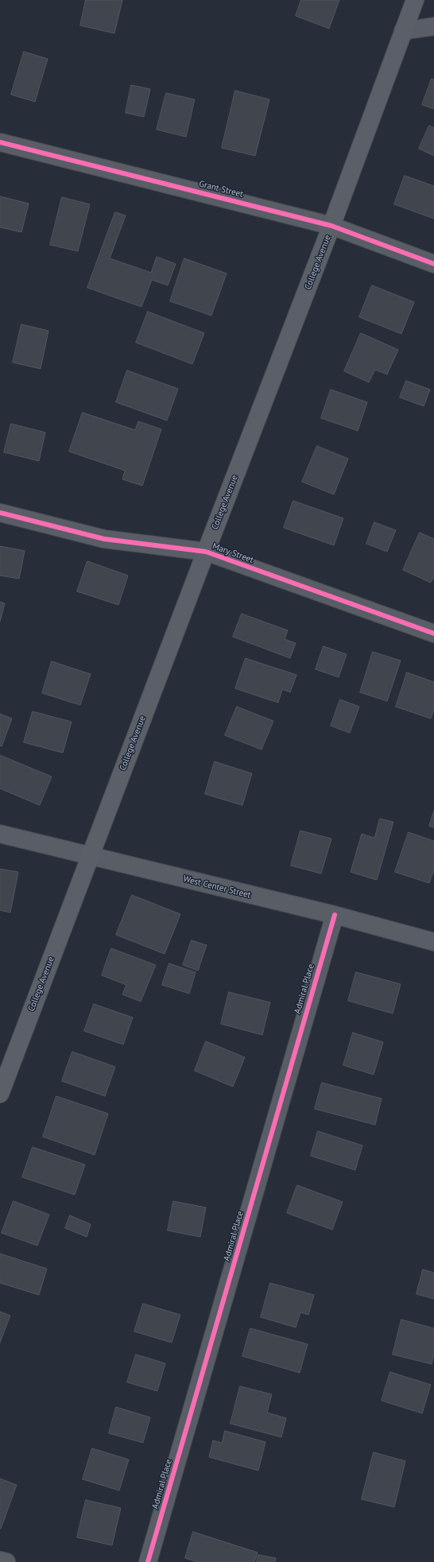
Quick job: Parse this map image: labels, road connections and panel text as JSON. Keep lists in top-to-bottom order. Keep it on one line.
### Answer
{"streets":{"main road":["College Avenue"],"street":["Grant Street","Mary Street","West Center Street","Admiral Place"]},"crossings":[["Grant Street","College Avenue"],["College Avenue","Mary Street"],["College Avenue","West Center Street"],["West Center Street","Admiral Place"]]}
